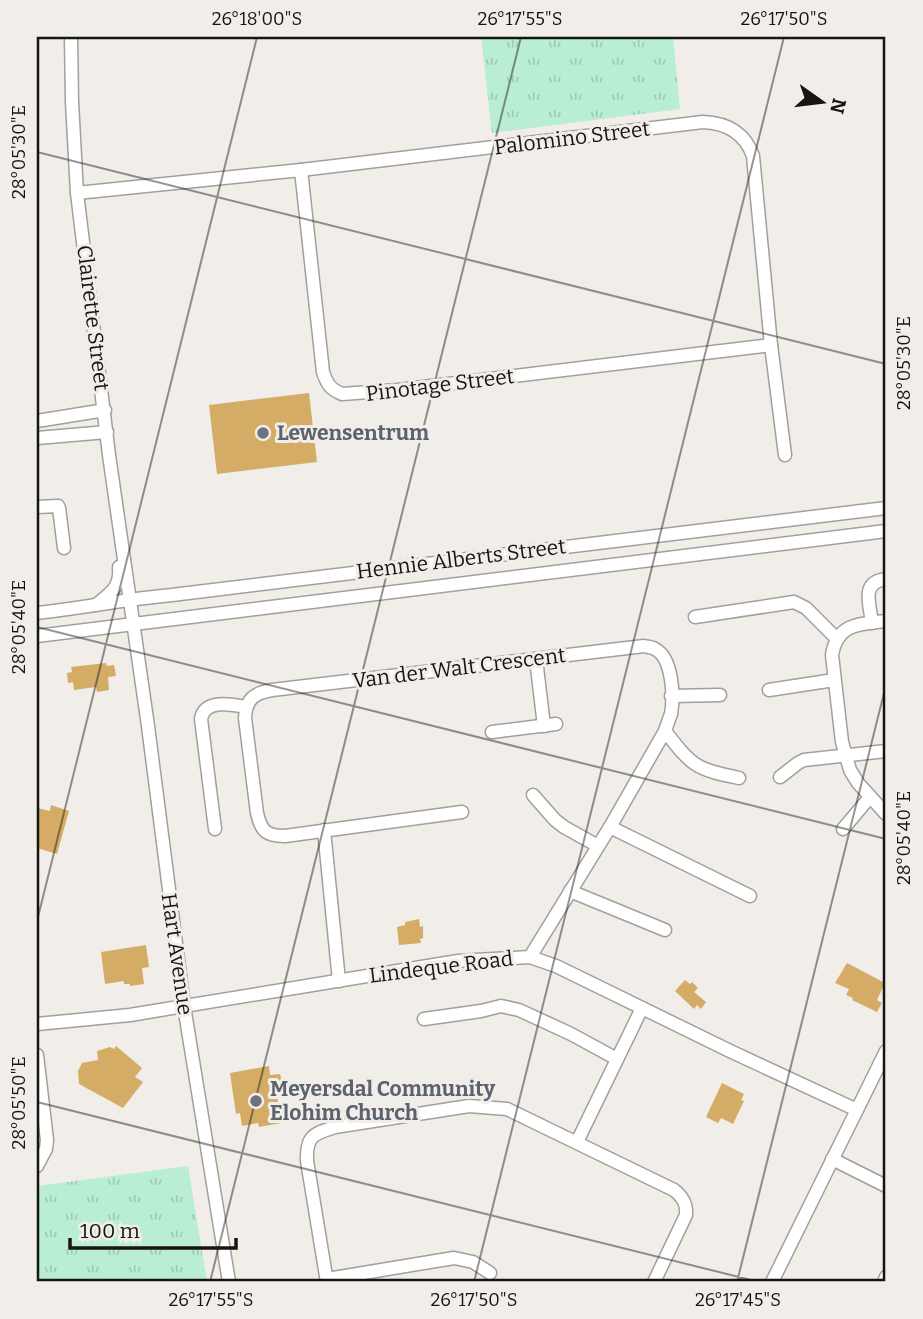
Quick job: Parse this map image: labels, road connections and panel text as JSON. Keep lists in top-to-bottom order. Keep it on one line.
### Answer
{"streets":{"street":["Palomino Street","Clairette Street","Pinotage Street","Hennie Alberts Street","Van der Walt Crescent","Hart Avenue","Lindeque Road"]},"crossings":[["Palomino Street","Clairette Street"],["Palomino Street","Pinotage Street"],["Clairette Street","Hennie Alberts Street"],["Clairette Street","Hart Avenue"],["Hennie Alberts Street","Hart Avenue"],["Van der Walt Crescent","Lindeque Road"],["Hart Avenue","Lindeque Road"]],"places":["Lewensentrum","Meyersdal Community Elohim Church"],"scale_bar":"100 m","north":"right","coordinates":["26°18'00\"S","26°17'55\"S","26°17'50\"S","28°05'30\"E","28°05'40\"E","28°05'50\"E","26°17'45\"S"]}
